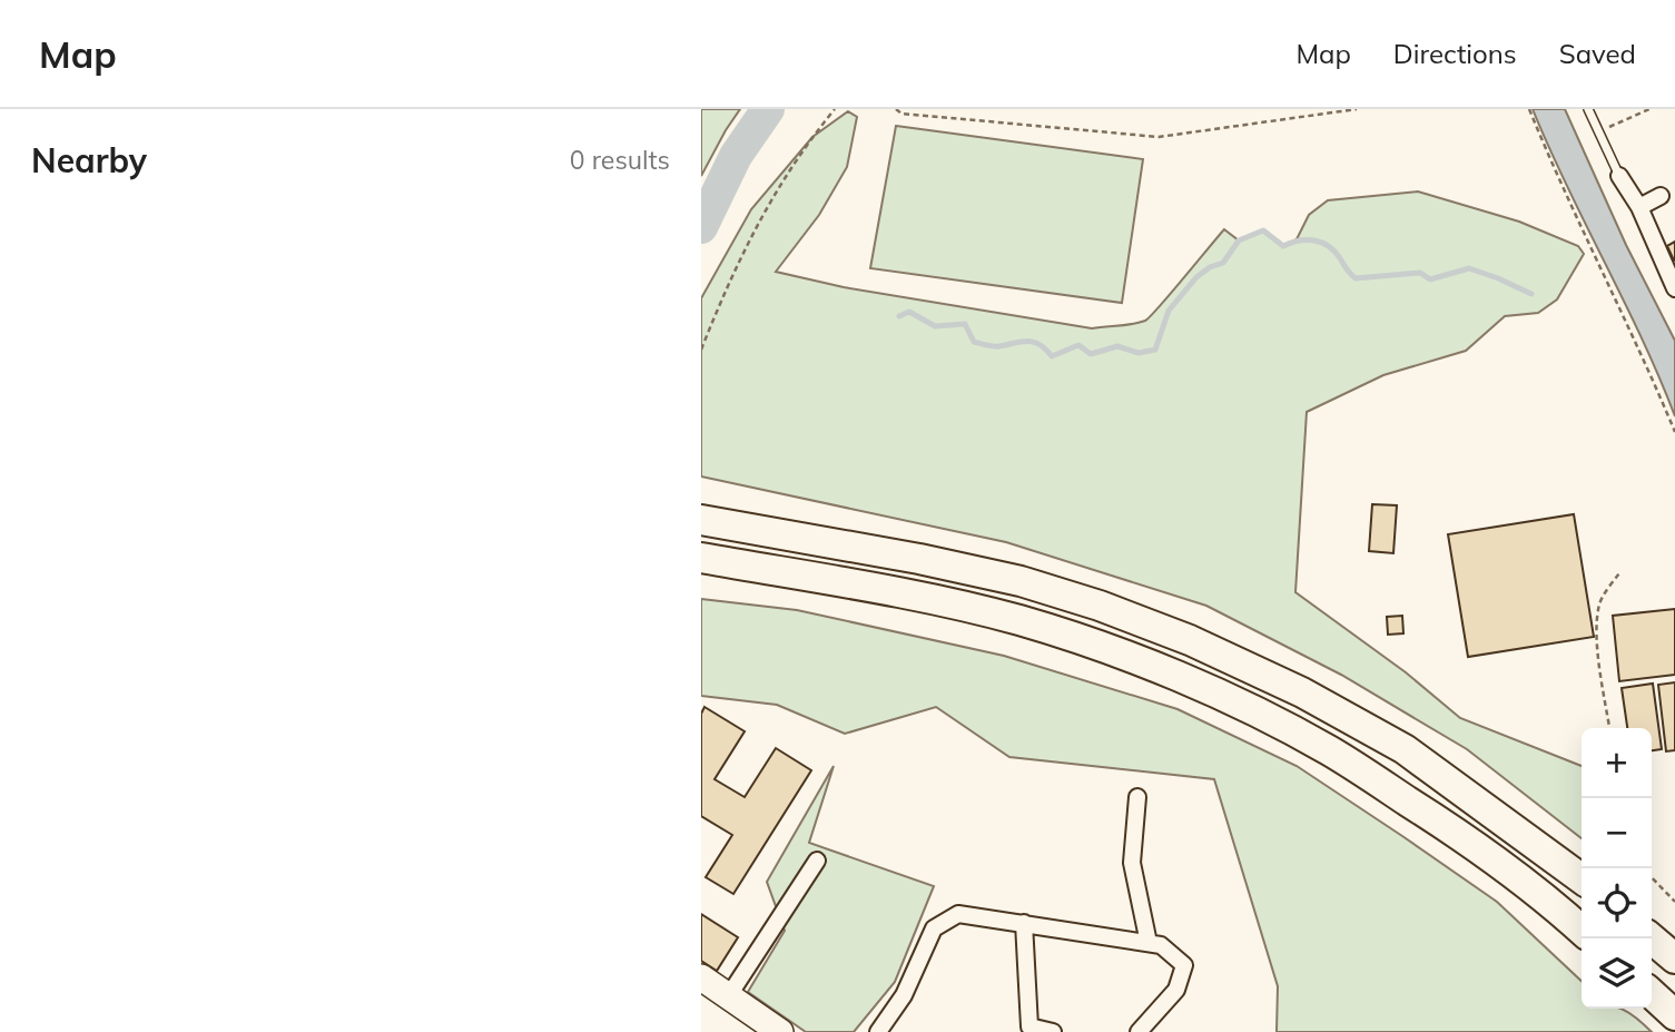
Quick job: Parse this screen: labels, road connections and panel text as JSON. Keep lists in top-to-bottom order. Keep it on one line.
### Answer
{"page":{"header":"Map","nav":["Map","Directions","Saved"],"heading":["Nearby","0 results"],"map_buttons":["+","−"]}}
